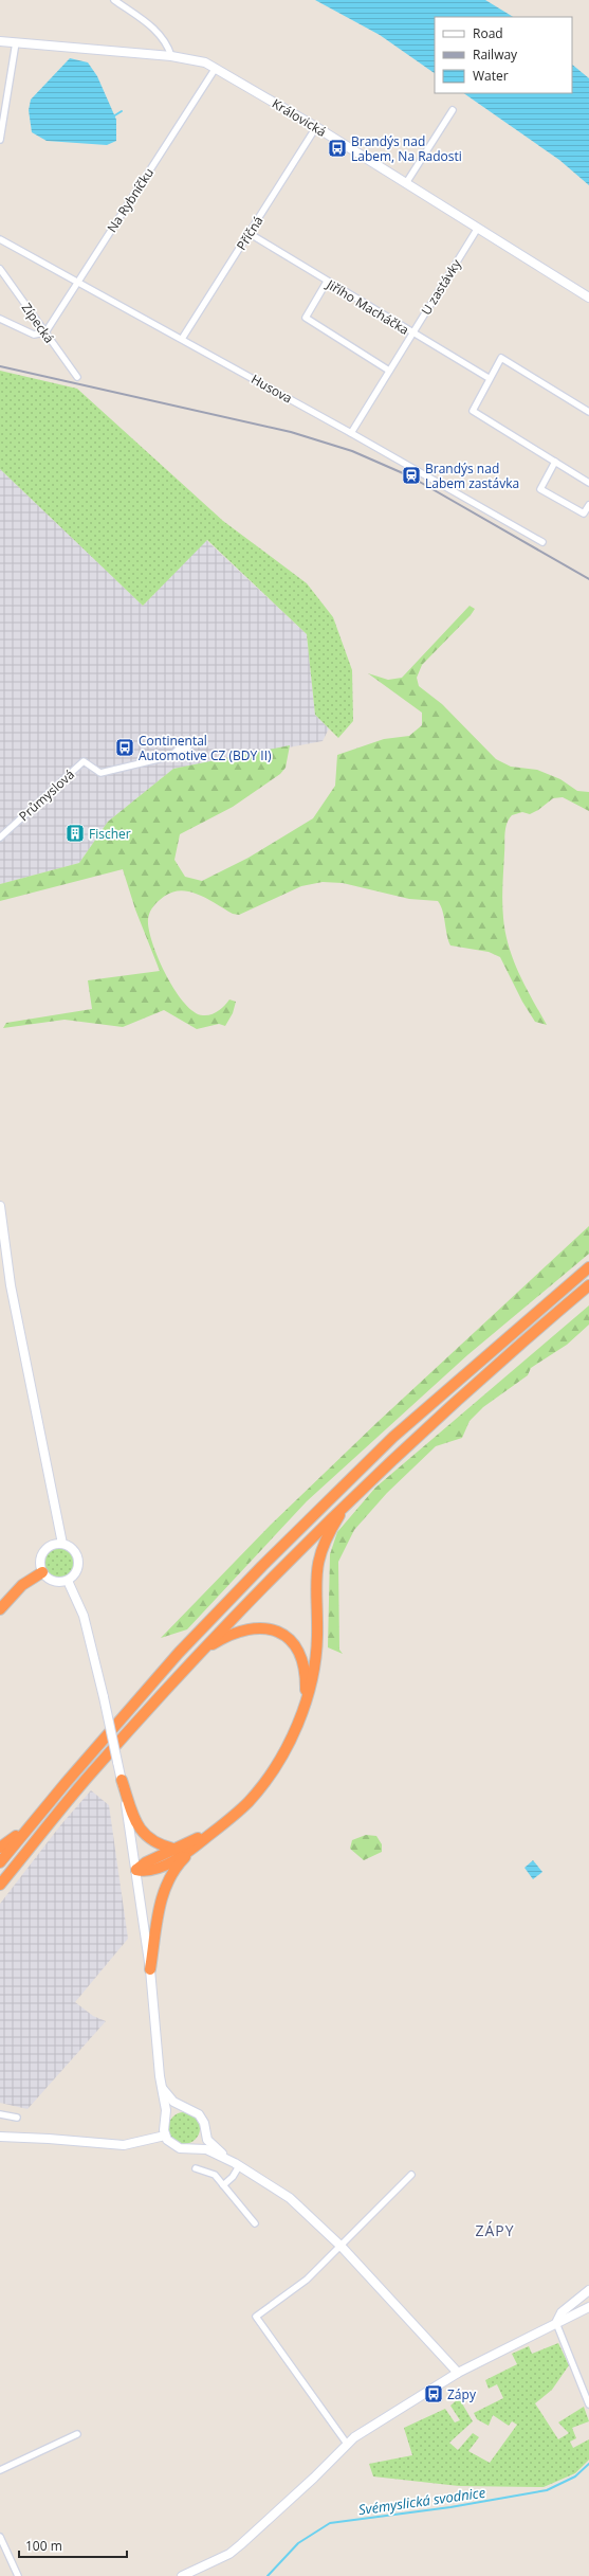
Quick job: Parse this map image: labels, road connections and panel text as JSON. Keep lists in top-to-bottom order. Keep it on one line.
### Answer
{"streets":{"main road":["Královická"],"street":["Na Rybníčku","Příčná","U zastávky","Jiřího Macháčka","Zípecká","Husova","Průmyslová"]},"crossings":[["Královická","Na Rybníčku"],["Královická","Příčná"],["Královická","U zastávky"],["Na Rybníčku","Zípecká"],["Na Rybníčku","Husova"],["Příčná","Jiřího Macháčka"],["Příčná","Husova"],["U zastávky","Jiřího Macháčka"],["U zastávky","Husova"]],"districts":["ZÁPY"],"water":["Svémyslická svodnice"],"places":{"bus stop":["Brandýs nad Labem, Na Radosti","Continental Automotive CZ (BDY II)","Zápy"],"station":["Brandýs nad Labem zastávka"],"building":["Fischer"]},"legend":["Road","Railway","Water"],"scale_bar":"100 m"}
